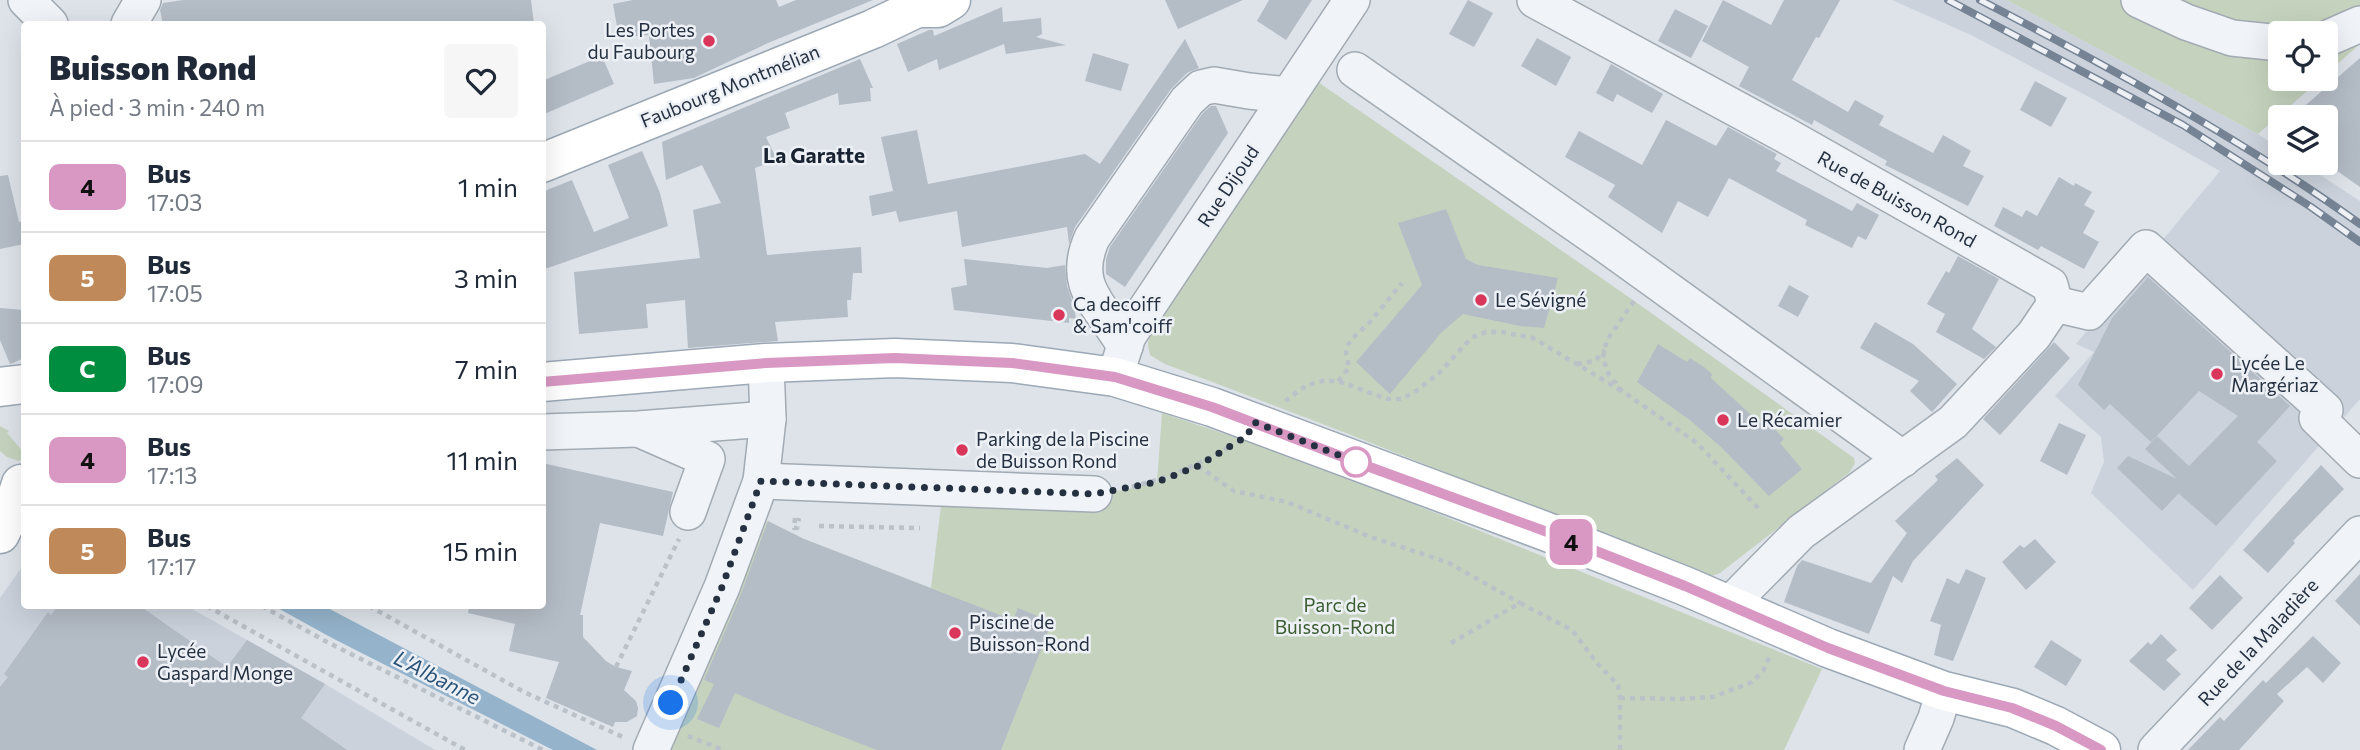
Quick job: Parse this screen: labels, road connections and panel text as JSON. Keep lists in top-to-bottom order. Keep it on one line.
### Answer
{"streets":{"main road":["Faubourg Montmélian"],"street":["Rue Dijoud","Rue de Buisson Rond","Rue de la Maladière"]},"districts":["La Garatte"],"water":["L'Albanne"],"parks":["Parc de Buisson-Rond"],"places":["Les Portes du Faubourg","Le Sévigné","Ca decoiff & Sam'coiff","Lycée Le Margériaz","Le Récamier","Parking de la Piscine de Buisson Rond","Piscine de Buisson-Rond","Lycée Gaspard Monge"],"lines":["bus line 4"],"page":{"on_map":"4","heading":["Buisson Rond","À pied · 3 min · 240 m"],"list":[{"mark":"4","name":"Bus","note":"17:03","value":"1 min"},{"mark":"5","name":"Bus","note":"17:05","value":"3 min"},{"mark":"C","name":"Bus","note":"17:09","value":"7 min"},{"mark":"4","name":"Bus","note":"17:13","value":"11 min"},{"mark":"5","name":"Bus","note":"17:17","value":"15 min"}]}}
